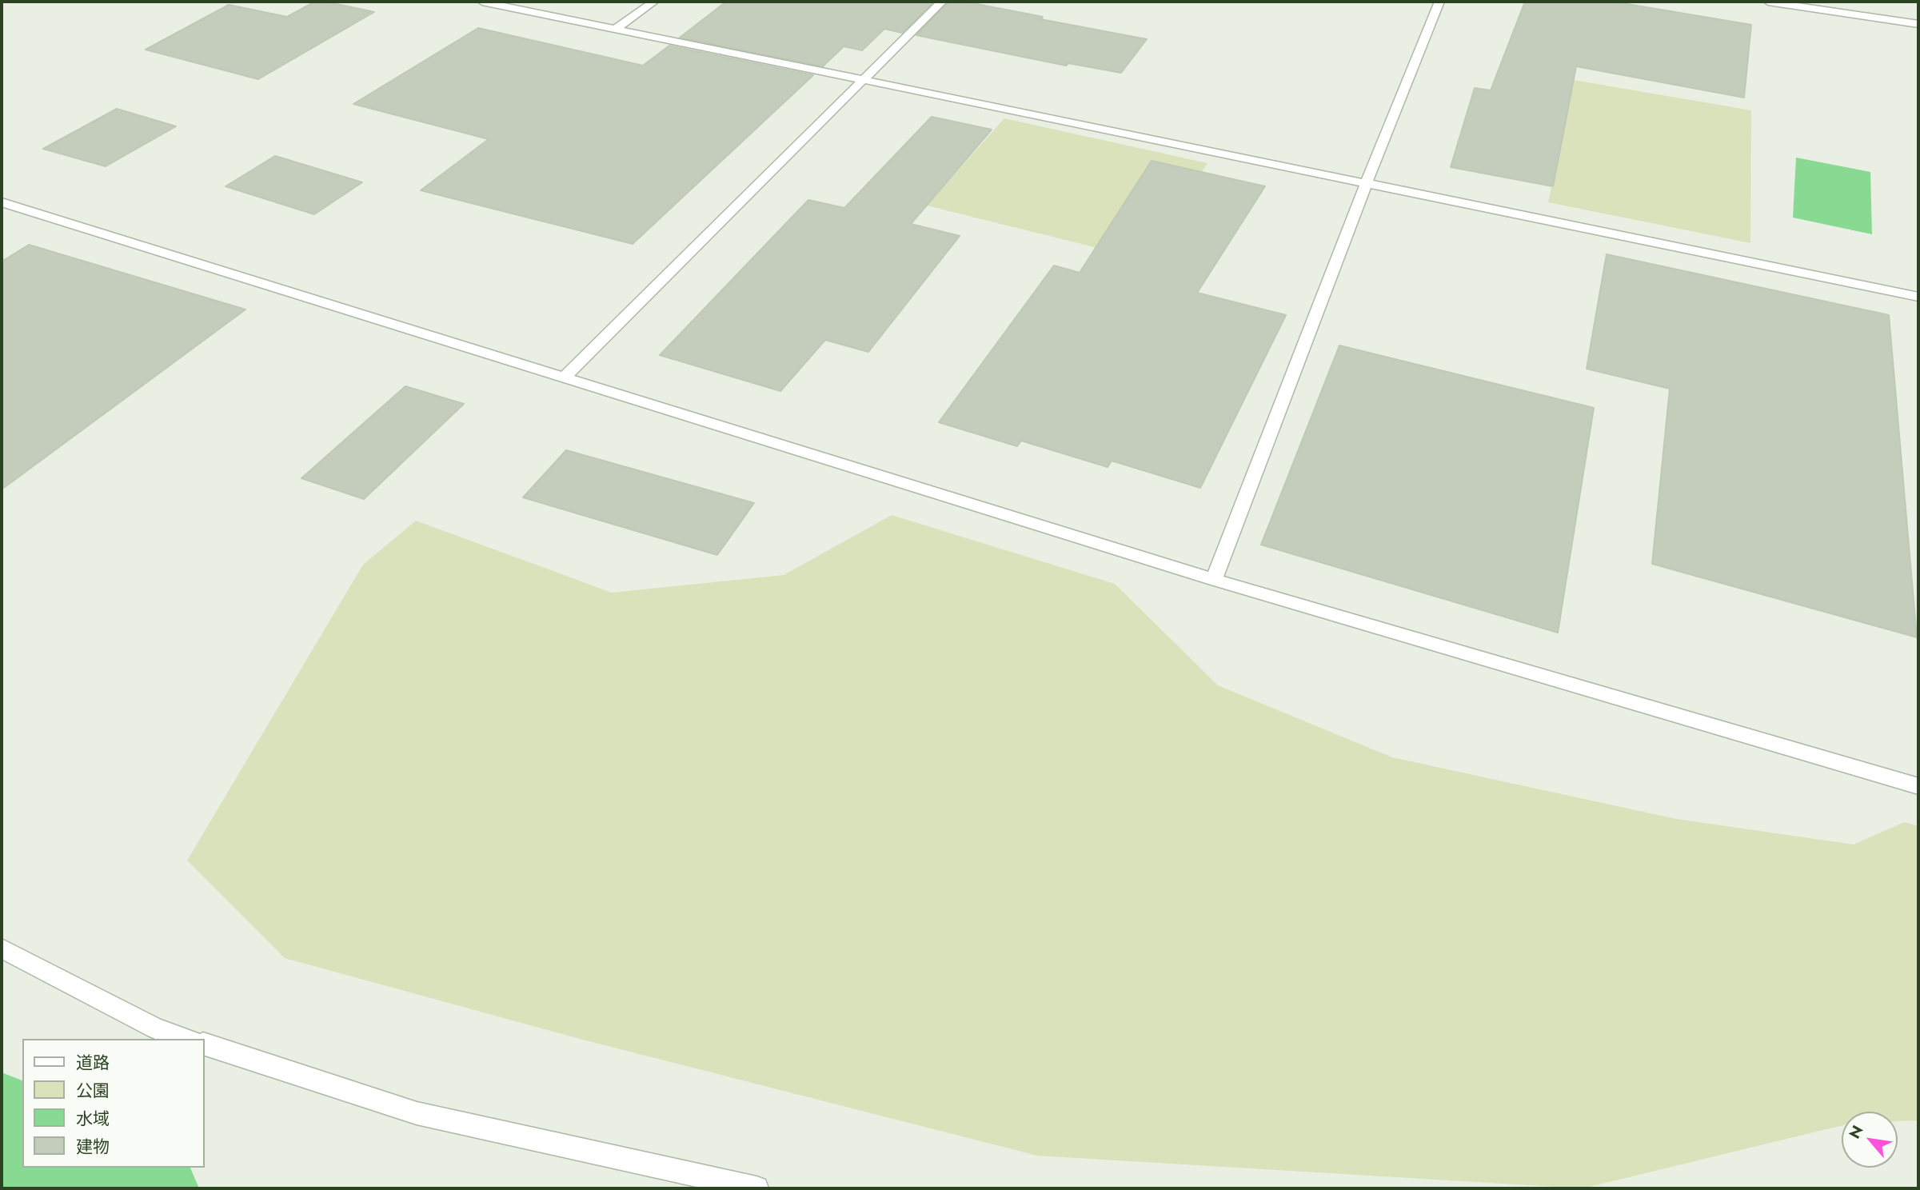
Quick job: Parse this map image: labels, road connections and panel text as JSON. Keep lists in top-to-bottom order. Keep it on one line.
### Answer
{"legend":["道路","公園","水域","建物"],"north":"top left"}
